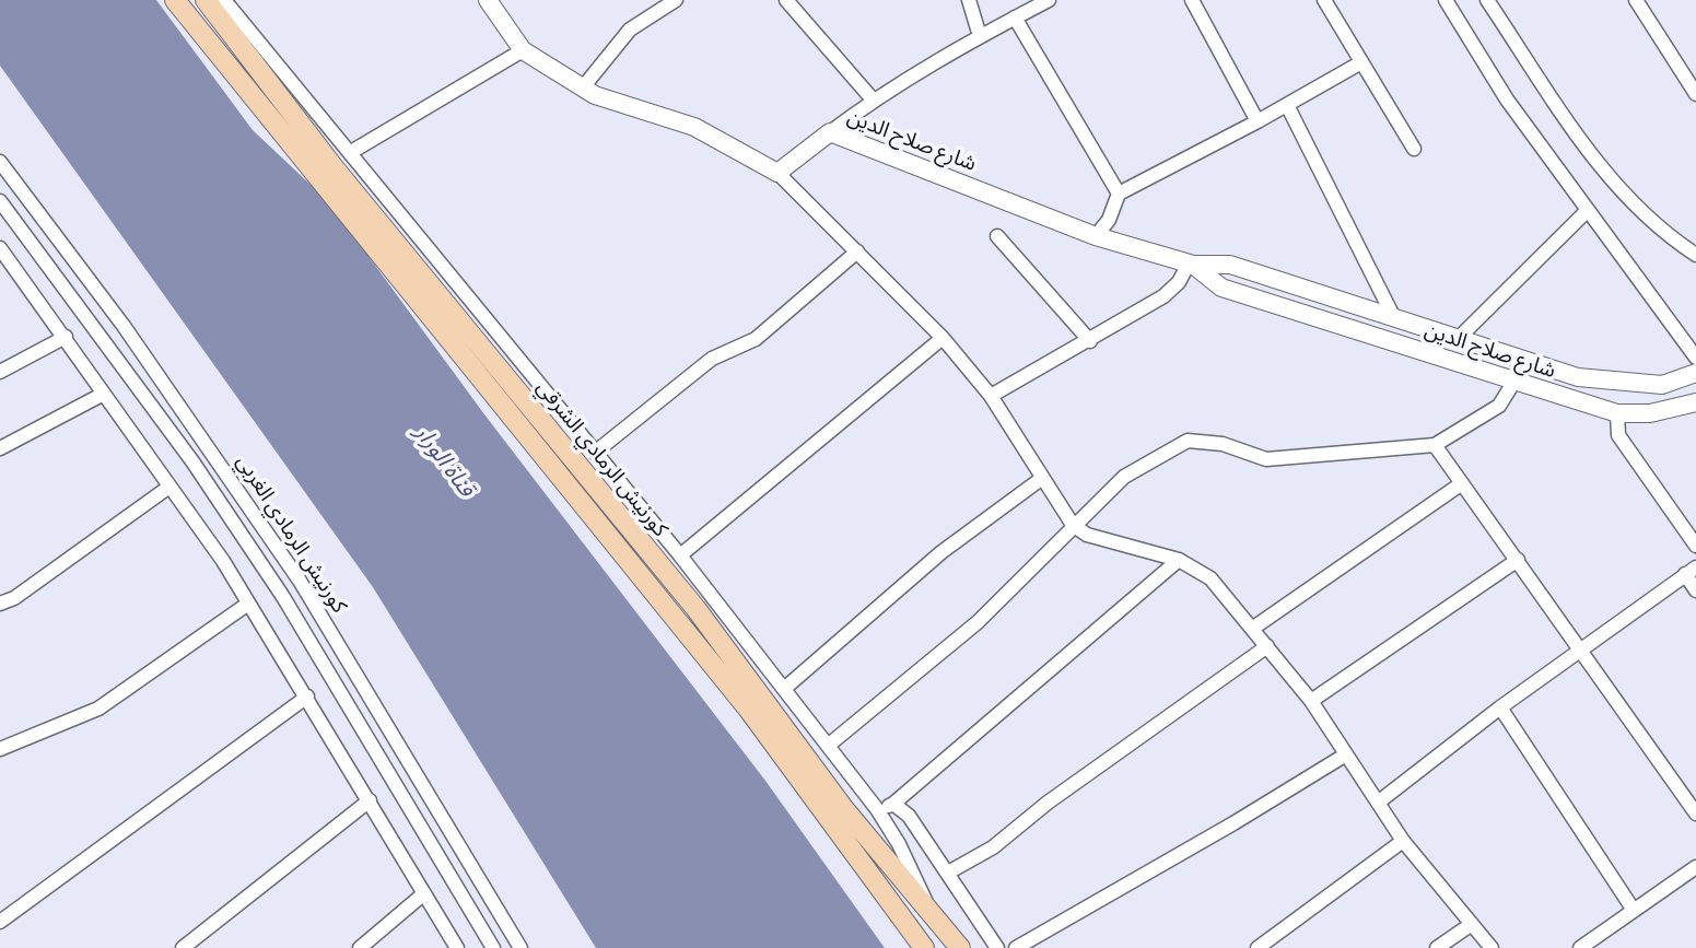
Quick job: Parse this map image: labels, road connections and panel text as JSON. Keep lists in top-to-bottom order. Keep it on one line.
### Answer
{"streets":{"main road":["كورنيش الرمادي الشرقي"],"street":["شارع صلاح الدين","كورنيش الرمادي الغربي"]},"water":["قناة الورار"]}
